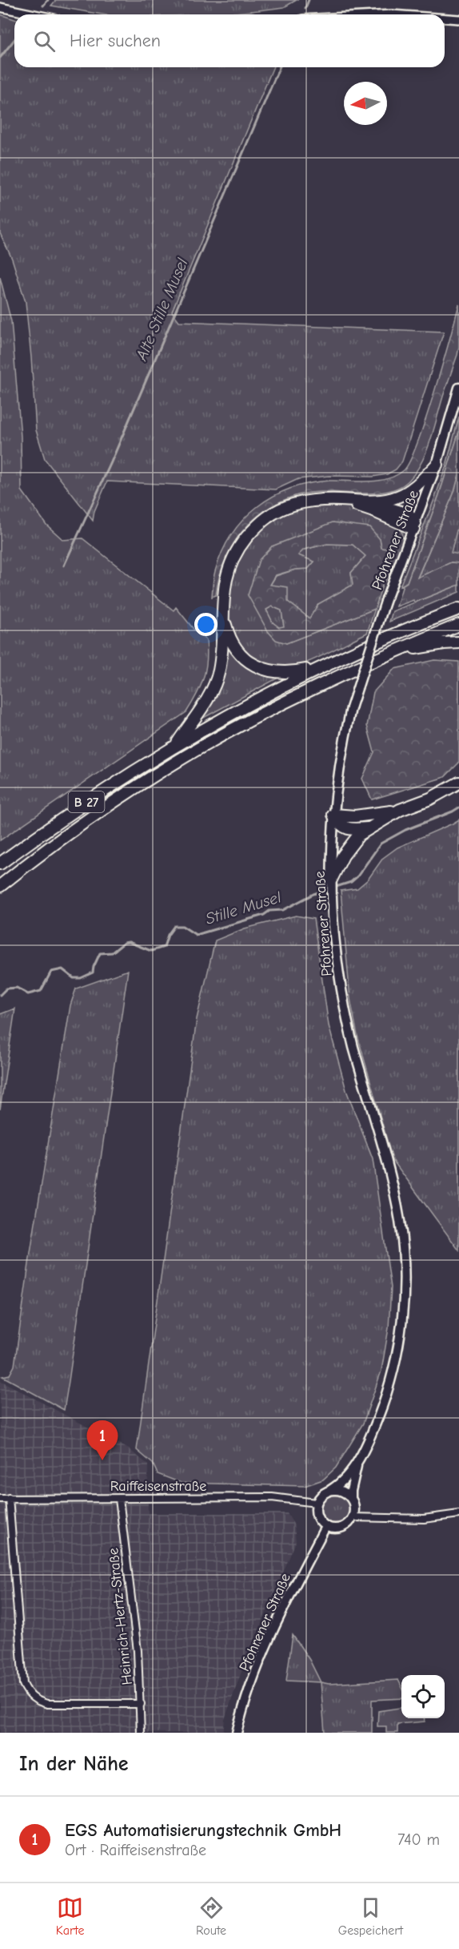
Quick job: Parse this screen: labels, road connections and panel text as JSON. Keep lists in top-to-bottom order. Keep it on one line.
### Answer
{"streets":{"highway":["B 27"],"main road":["Pfohrener Straße"],"street":["Raiffeisenstraße","Heinrich-Hertz-Straße"]},"crossings":[["Pfohrener Straße","Raiffeisenstraße"],["Raiffeisenstraße","Heinrich-Hertz-Straße"]],"water":["Alte Stille Musel","Stille Musel"],"north":"left","page":{"search":"Hier suchen","pins":"1","heading":"In der Nähe","list":[{"mark":"1","name":"EGS Automatisierungstechnik GmbH","note":"Ort · Raiffeisenstraße","value":"740 m"}],"nav":["Karte","Route","Gespeichert"]}}
